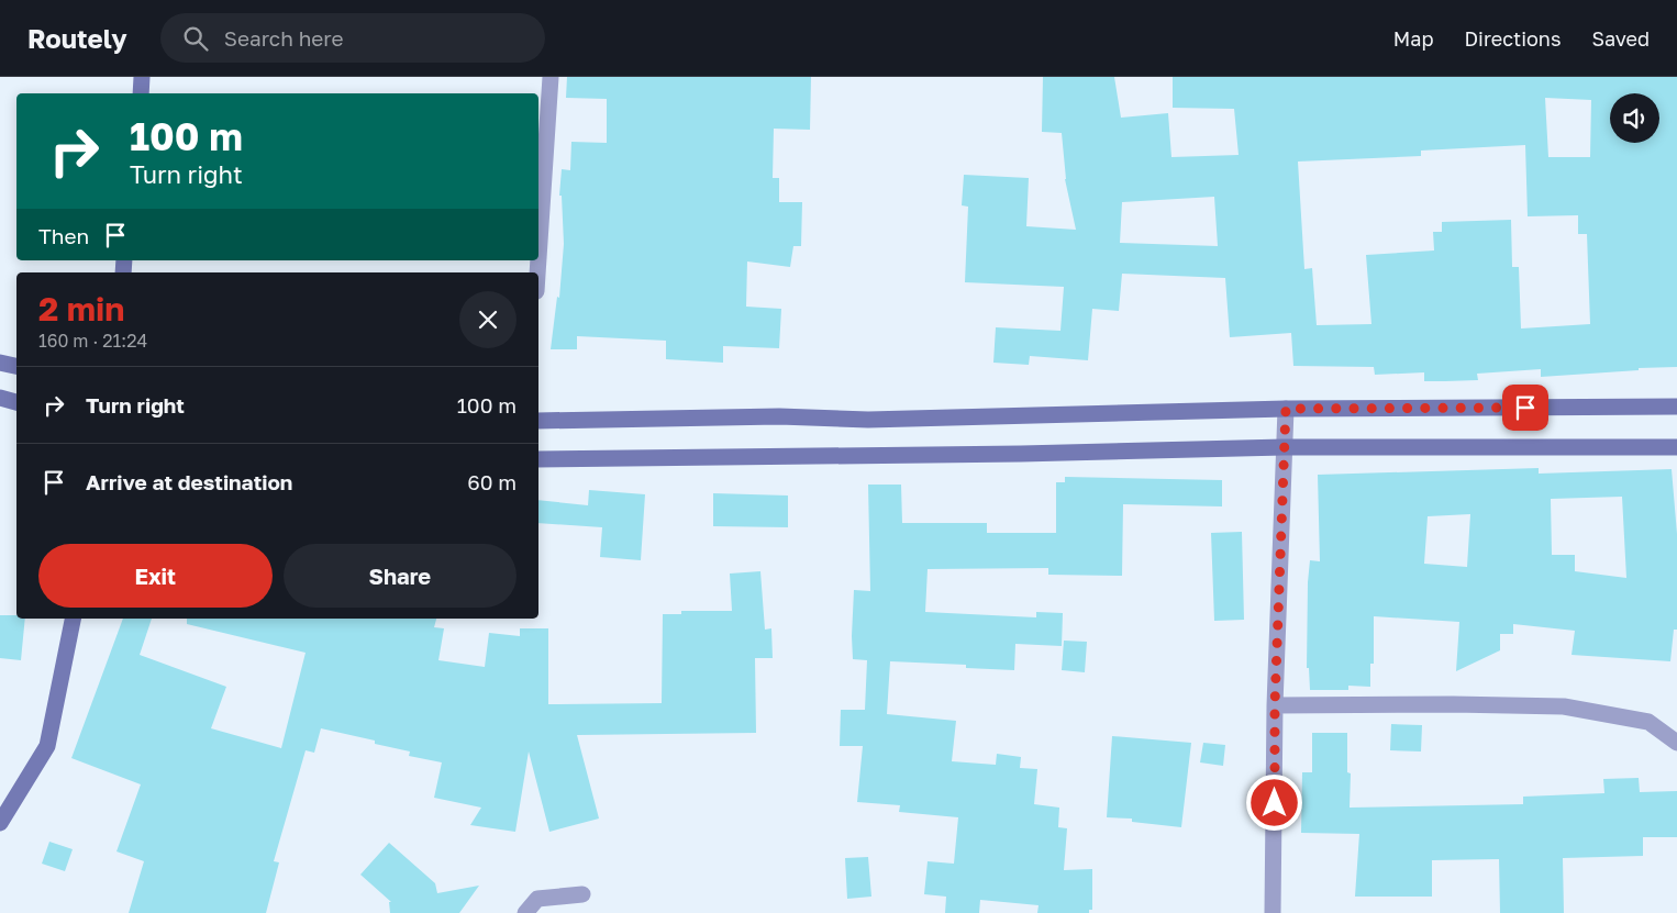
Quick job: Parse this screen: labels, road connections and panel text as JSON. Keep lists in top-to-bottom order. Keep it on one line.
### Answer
{"page":{"header":"Routely","search":"Search here","nav":["Map","Directions","Saved"],"turn":["100 m","Turn right"],"then":"Then","heading":["2 min","160 m · 21:24"],"list":[{"name":"Turn right","value":"100 m"},{"name":"Arrive at destination","value":"60 m"}],"buttons":["Exit","Share"]}}
